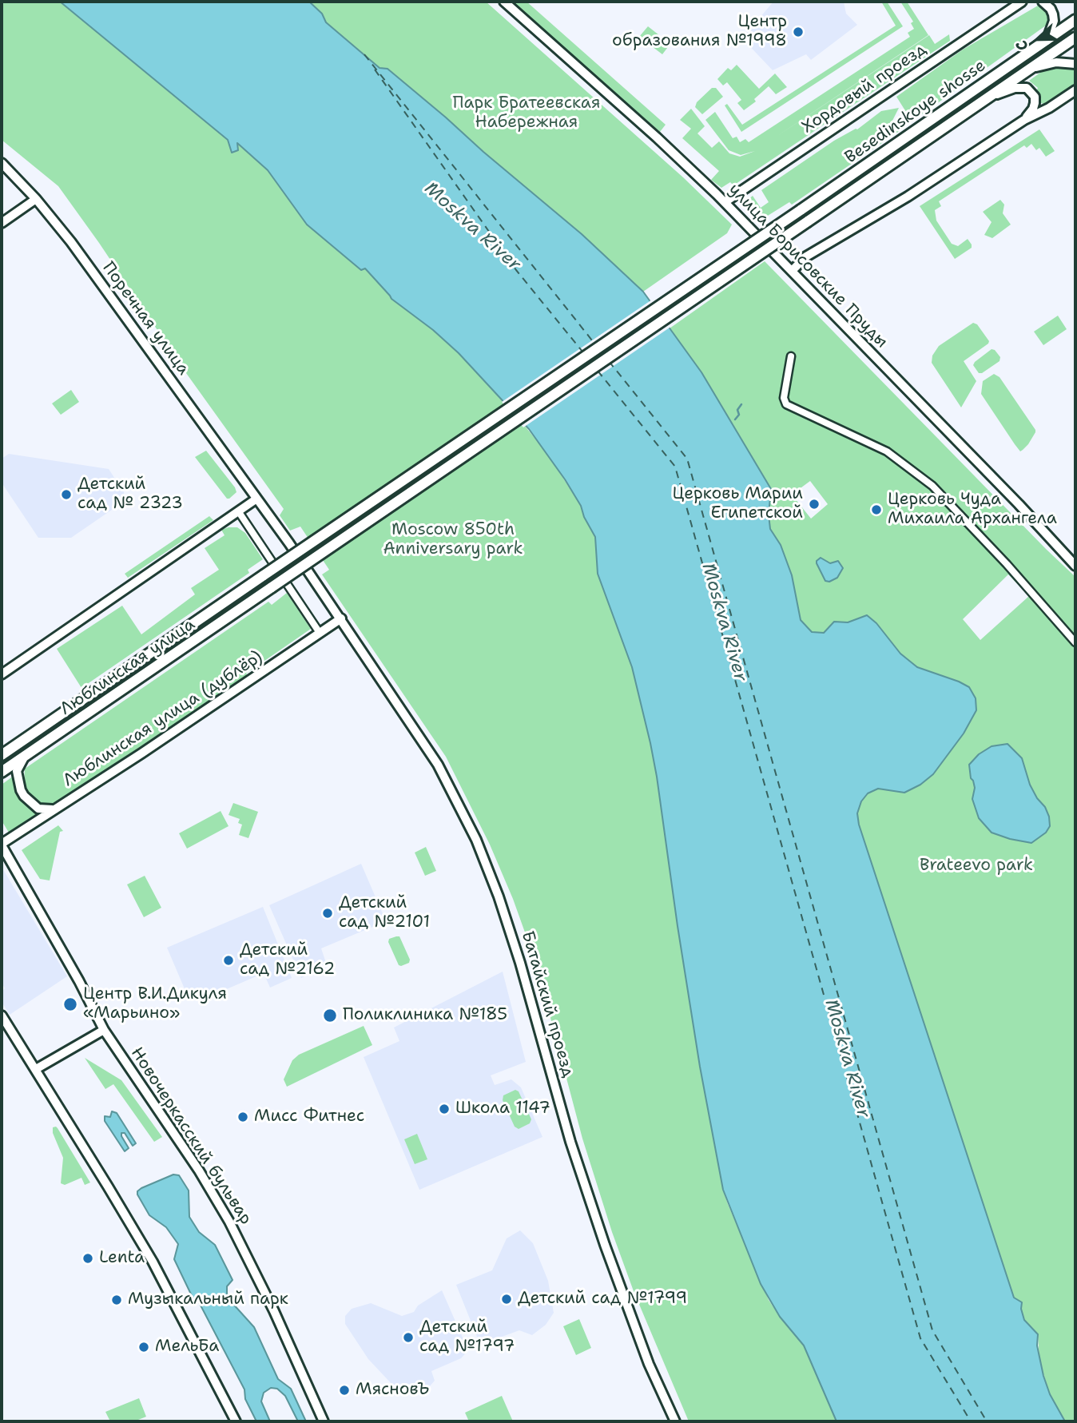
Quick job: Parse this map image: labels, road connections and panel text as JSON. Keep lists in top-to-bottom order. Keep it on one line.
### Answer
{"streets":{"main road":["Хордовый проезд","Besedinskoye shosse","улица Борисовские Пруды","Поречная улица","Люблинская улица","Люблинская улица (дублёр)","Батайский проезд","Новочеркасский бульвар"]},"crossings":[["Хордовый проезд","улица Борисовские Пруды"],["Besedinskoye shosse","Люблинская улица"],["Поречная улица","Люблинская улица (дублёр)"],["Поречная улица","Батайский проезд"],["Люблинская улица (дублёр)","Батайский проезд"],["Люблинская улица (дублёр)","Новочеркасский бульвар"]],"water":["Moskva River"],"parks":["Парк Братеевская Набережная","Moscow 850th Anniversary park","Brateevo park"],"places":["Центр образования №1998","Детский сад № 2323","Церковь Марии Египетской","Церковь Чуда Михаила Архангела","Детский сад №2101","Детский сад №2162","Центр В.И.Дикуля «Марьино»","Поликлиника №185","Школа 1147","Мисс Фитнес","Lenta","Детский сад №1799","Музыкальный парк","Детский сад №1797","МельБа","МясновЪ"],"north":"left"}
